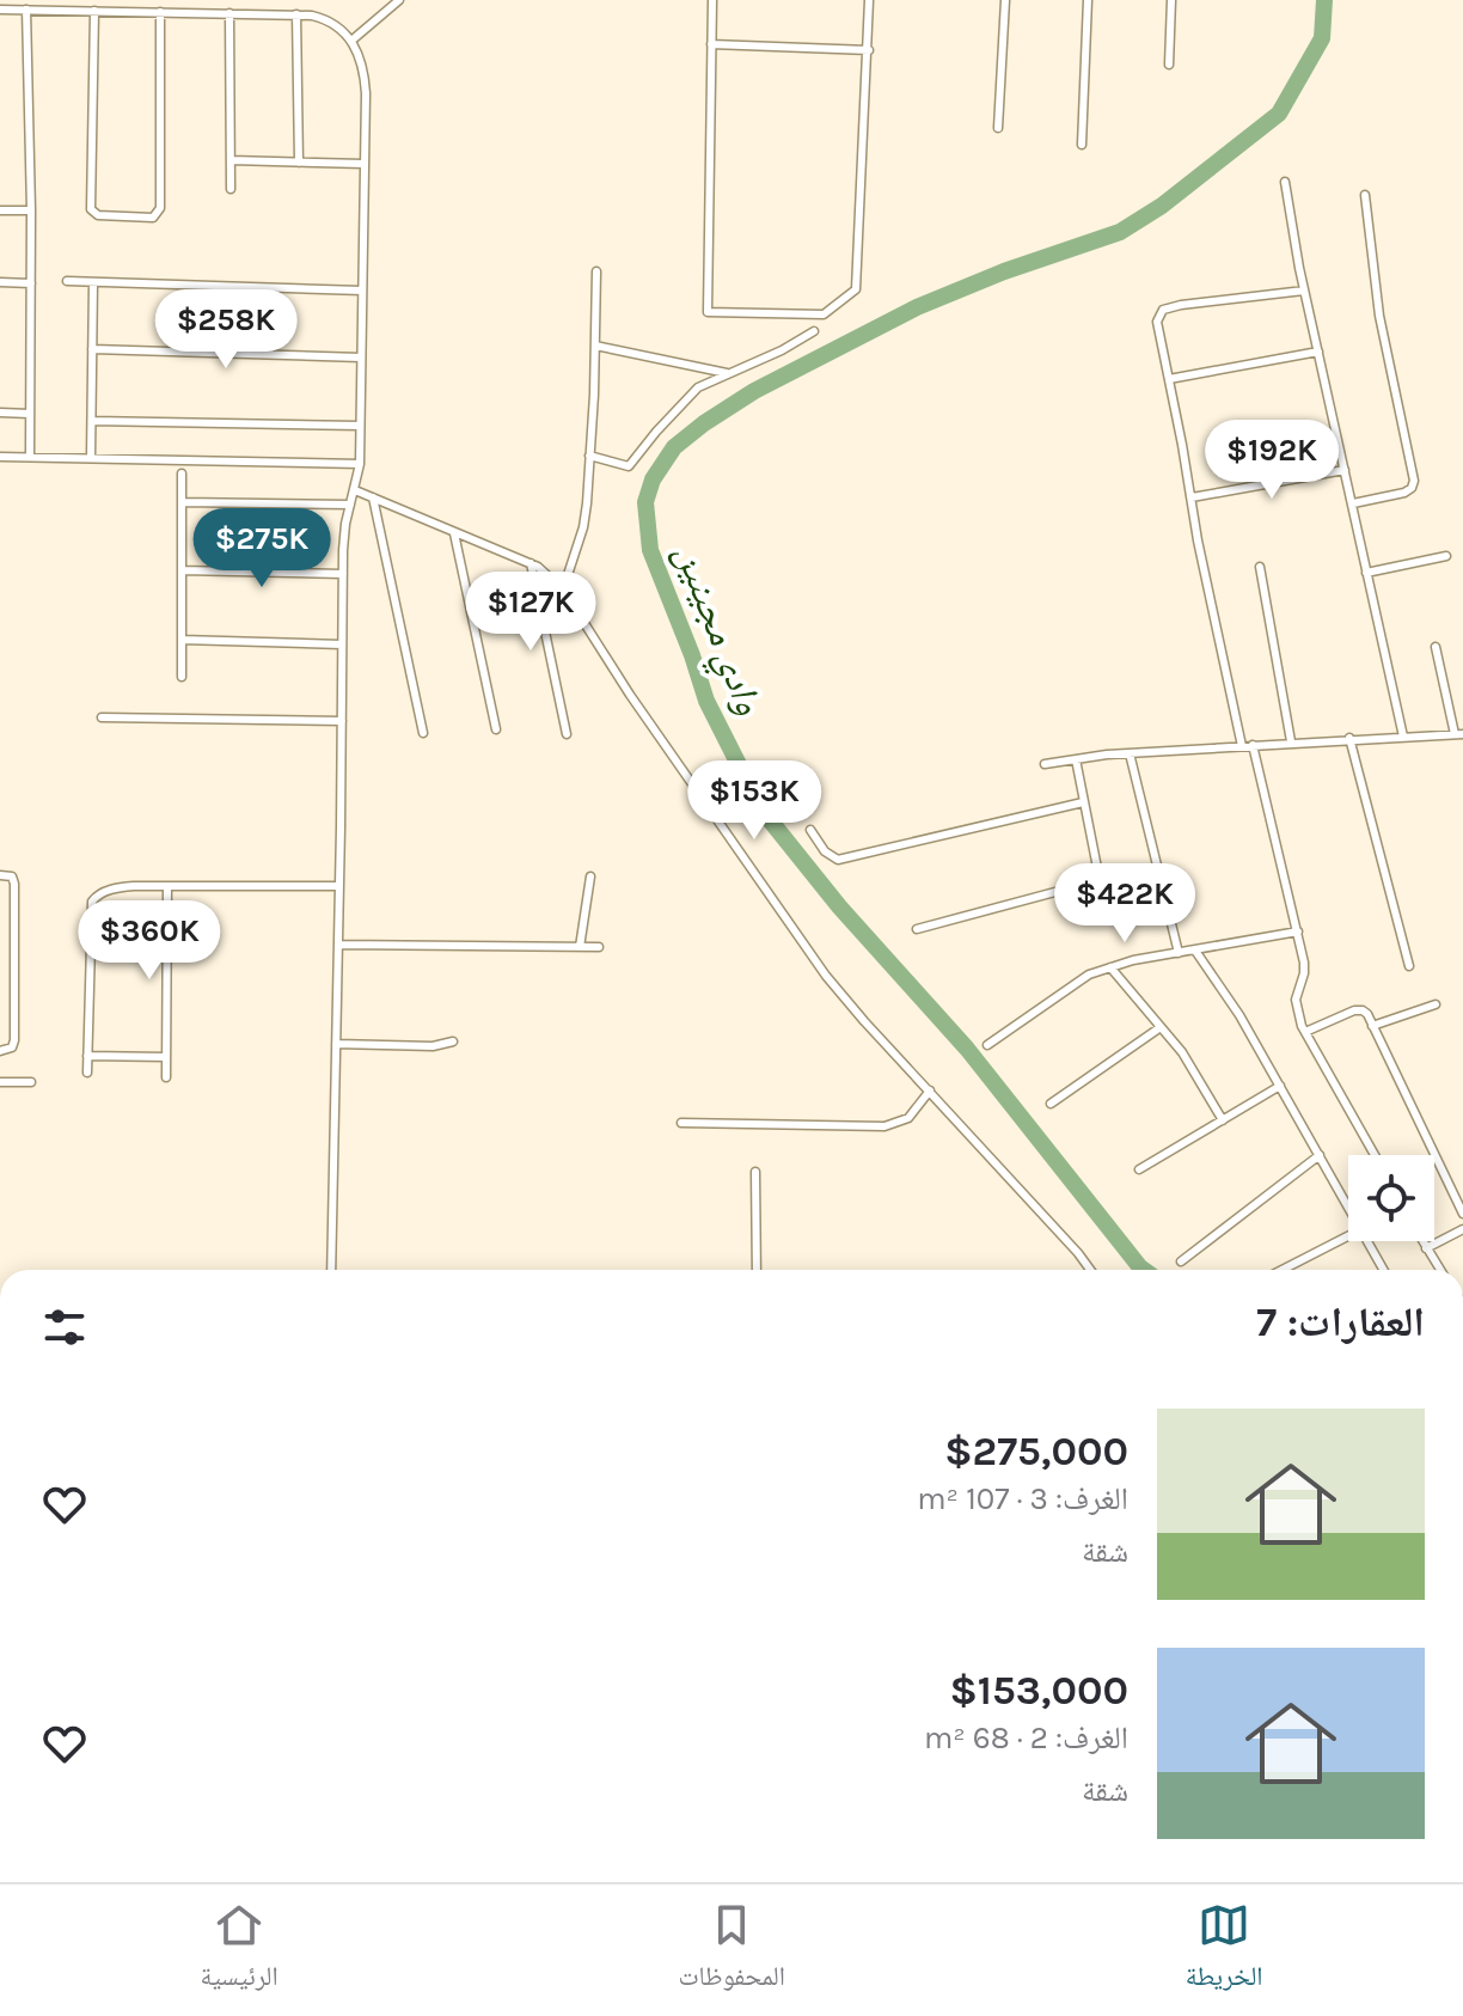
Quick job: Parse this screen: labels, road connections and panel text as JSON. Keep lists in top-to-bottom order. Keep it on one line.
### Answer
{"water":["وادي مجينين"],"page":{"price":["$258K","$192K","$275K","$127K","$153K","$422K","$360K"],"heading":"العقارات: 7","list":[{"name":"$275,000","note":"الغرف: 3 · 107 m² · شقة"},{"name":"$153,000","note":"الغرف: 2 · 68 m² · شقة"}],"tabs":["الخريطة","المحفوظات","الرئيسية"]}}
